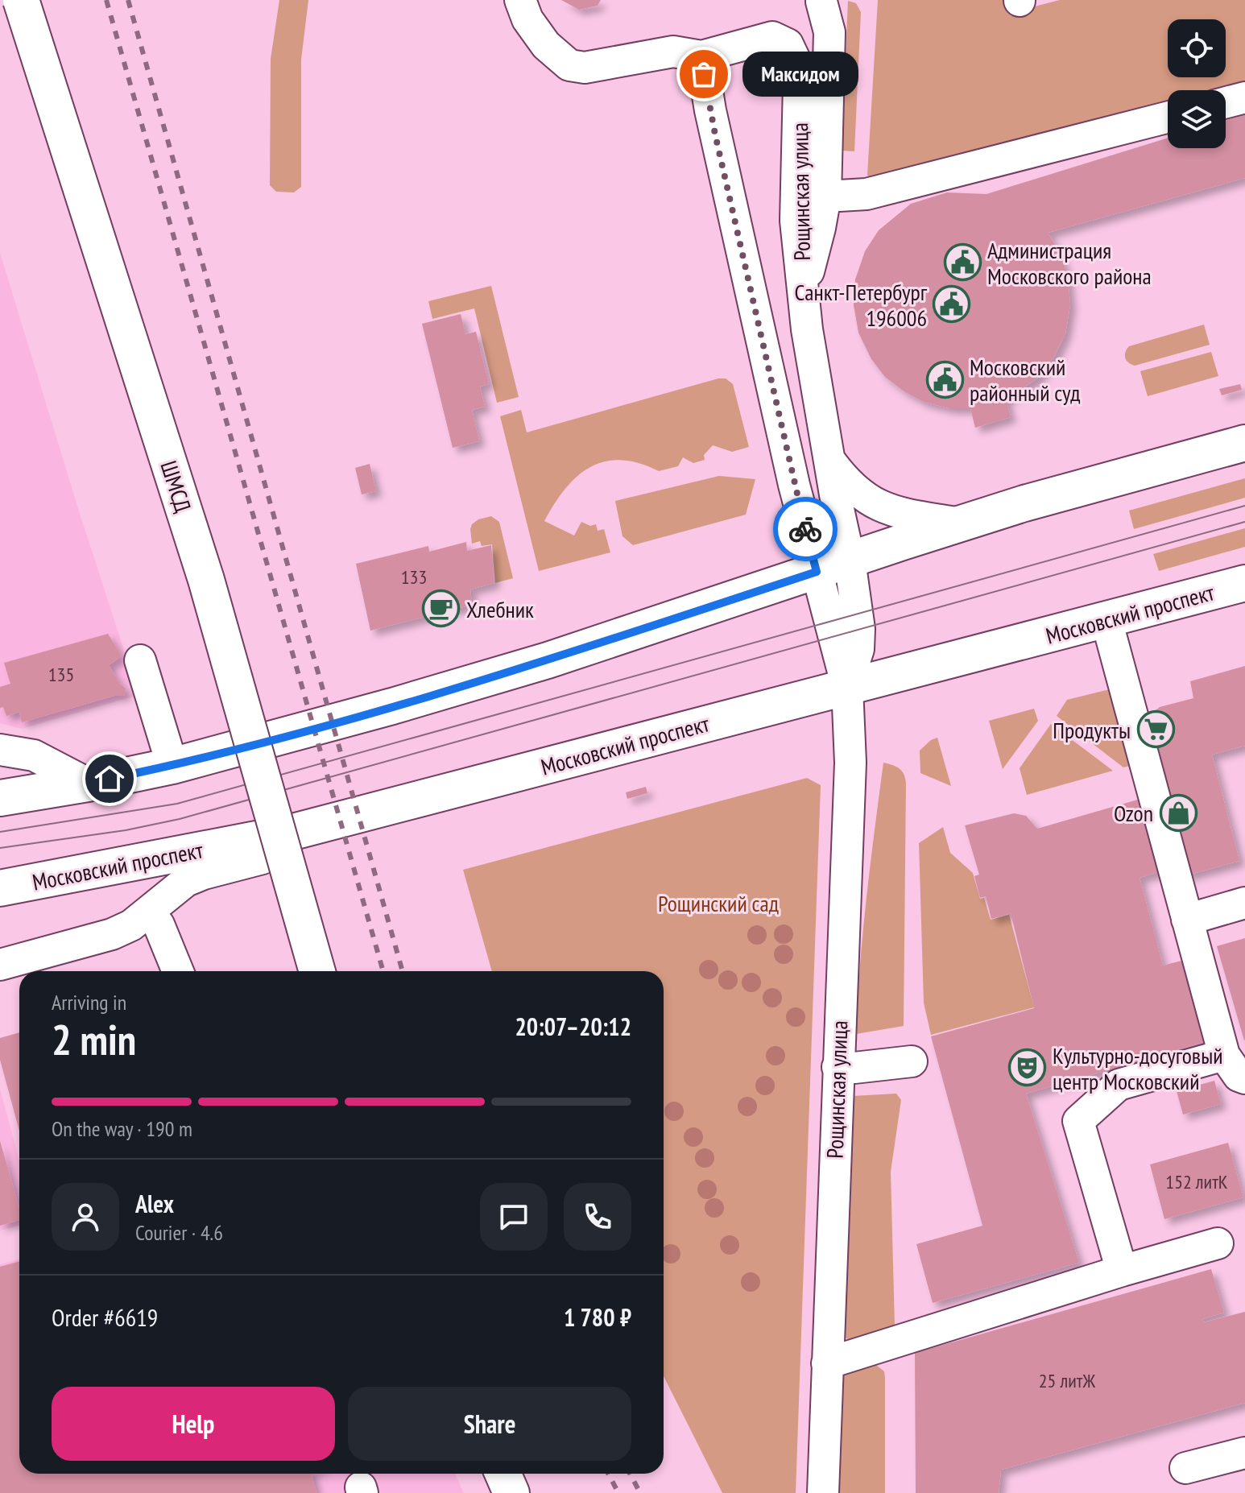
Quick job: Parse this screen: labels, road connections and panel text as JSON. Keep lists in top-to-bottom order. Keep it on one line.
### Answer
{"streets":{"main road":["ШМСД","Московский проспект"],"street":["Рощинская улица"]},"crossings":[["Рощинская улица","Московский проспект"]],"parks":["Рощинский сад"],"places":{"other":["Максидом"],"public building":["Администрация Московского района","Санкт-Петербург 196006","Московский районный суд"],"cafe":["Хлебник"],"supermarket":["Продукты"],"shop":["Ozon"],"theatre":["Культурно-досуговый центр Московский"]},"house_numbers":["133","135","152 литК","25 литЖ"],"page":{"bubble":"Максидом","heading":["2 min","Arriving in","20:07–20:12"],"panel":["Alex","Courier · 4.6","Order #6619","1 780 ₽"],"bar":"On the way · 190 m","buttons":["Help","Share"]}}
